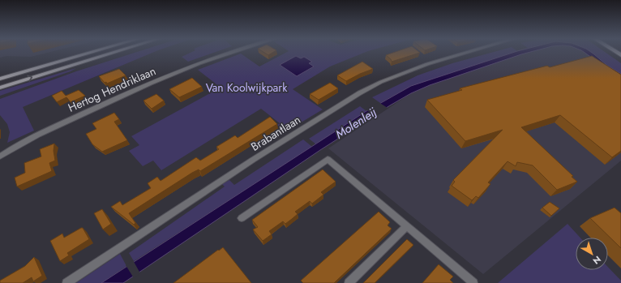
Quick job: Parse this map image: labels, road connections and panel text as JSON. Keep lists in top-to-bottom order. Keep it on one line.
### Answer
{"streets":{"street":["Hertog Hendriklaan","Brabantlaan"]},"water":["Molenleij"],"parks":["Van Koolwijkpark"],"north":"bottom right"}
